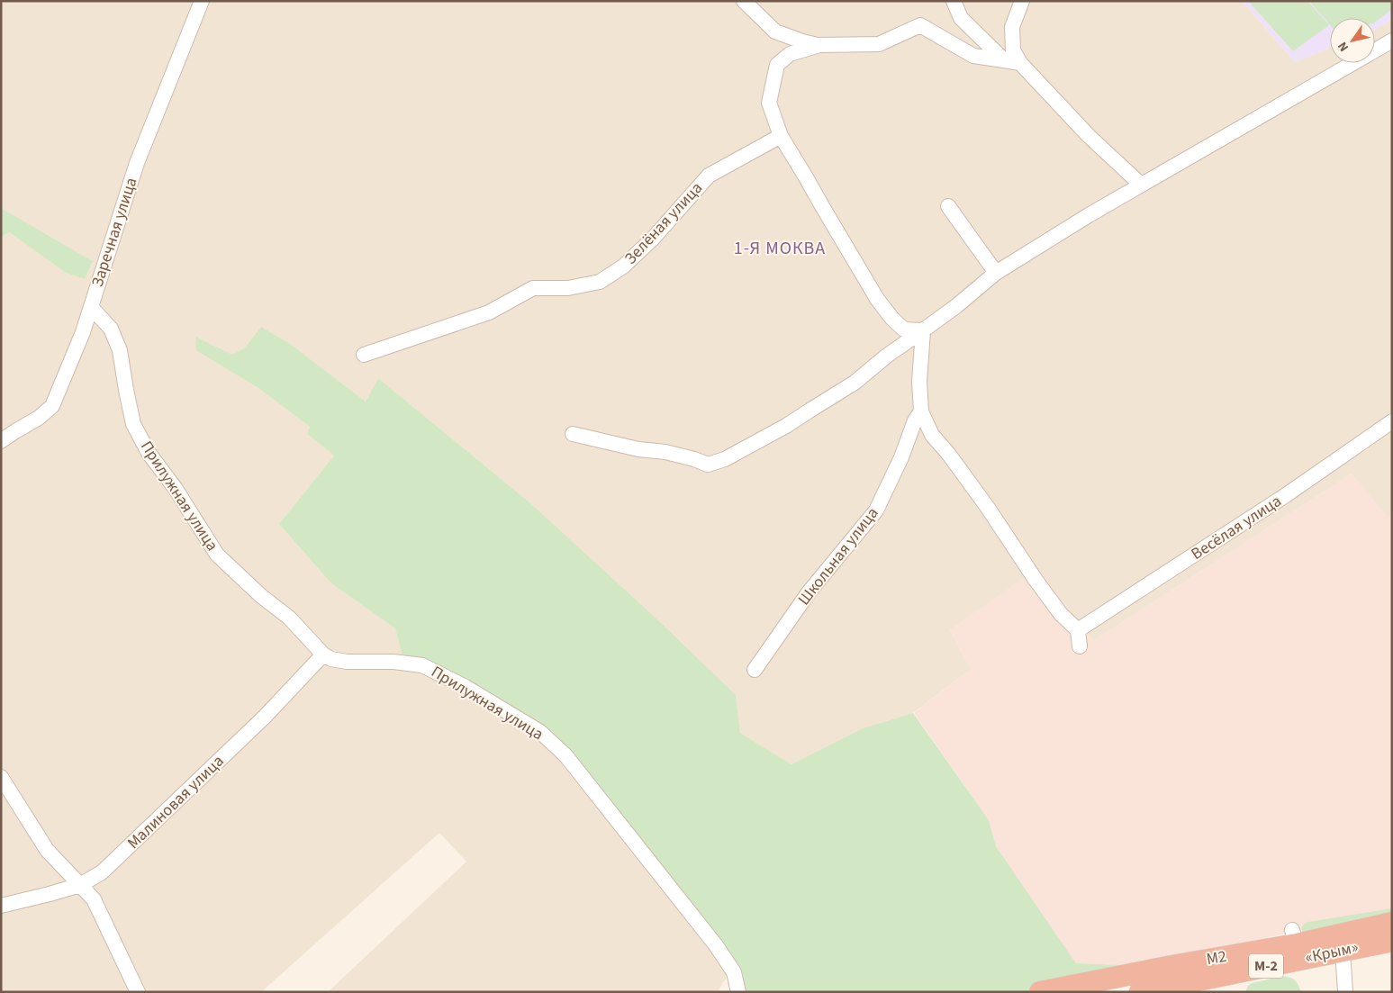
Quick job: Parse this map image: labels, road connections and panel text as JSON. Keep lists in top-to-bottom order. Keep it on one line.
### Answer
{"streets":{"highway":["«Крым»","М2","М-2"],"street":["Зелёная улица","Заречная улица","Прилужная улица","Весёлая улица","Школьная улица","Малиновая улица"]},"crossings":[["Заречная улица","Прилужная улица"],["Прилужная улица","Малиновая улица"]],"districts":["1-Я МОКВА"],"north":"bottom left"}
